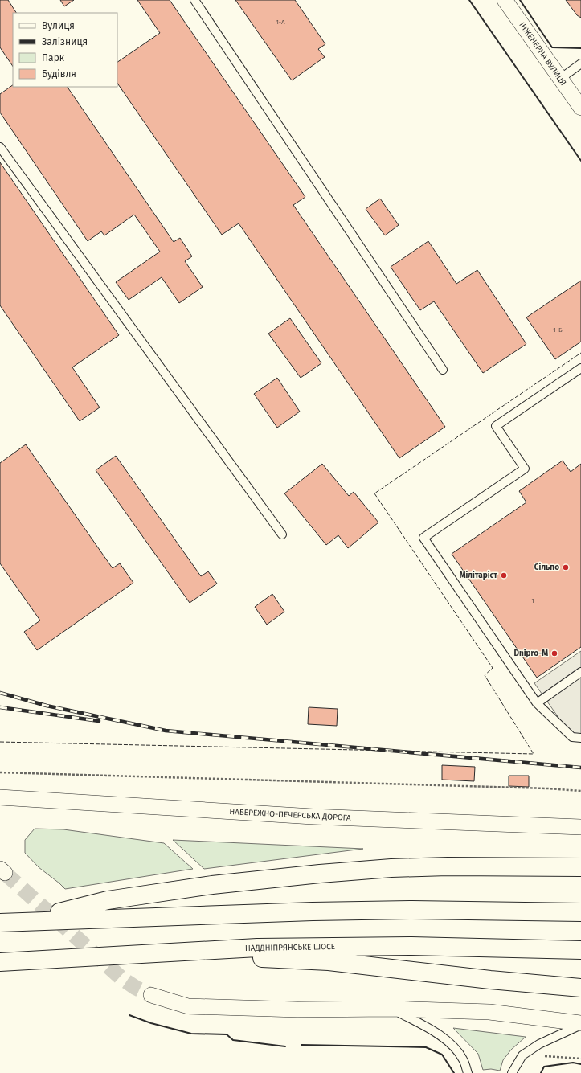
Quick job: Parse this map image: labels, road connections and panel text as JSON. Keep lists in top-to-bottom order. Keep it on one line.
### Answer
{"streets":{"main road":["НАДДНІПРЯНСЬКЕ ШОСЕ"],"street":["ІНЖЕНЕРНА ВУЛИЦЯ","НАБЕРЕЖНО-ПЕЧЕРСЬКА ДОРОГА"]},"places":["Сільпо","Мілітаріст","Dnipro-M"],"house_numbers":["1-А","1-Б","1"],"legend":["Вулиця","Залізниця","Парк","Будівля"]}
